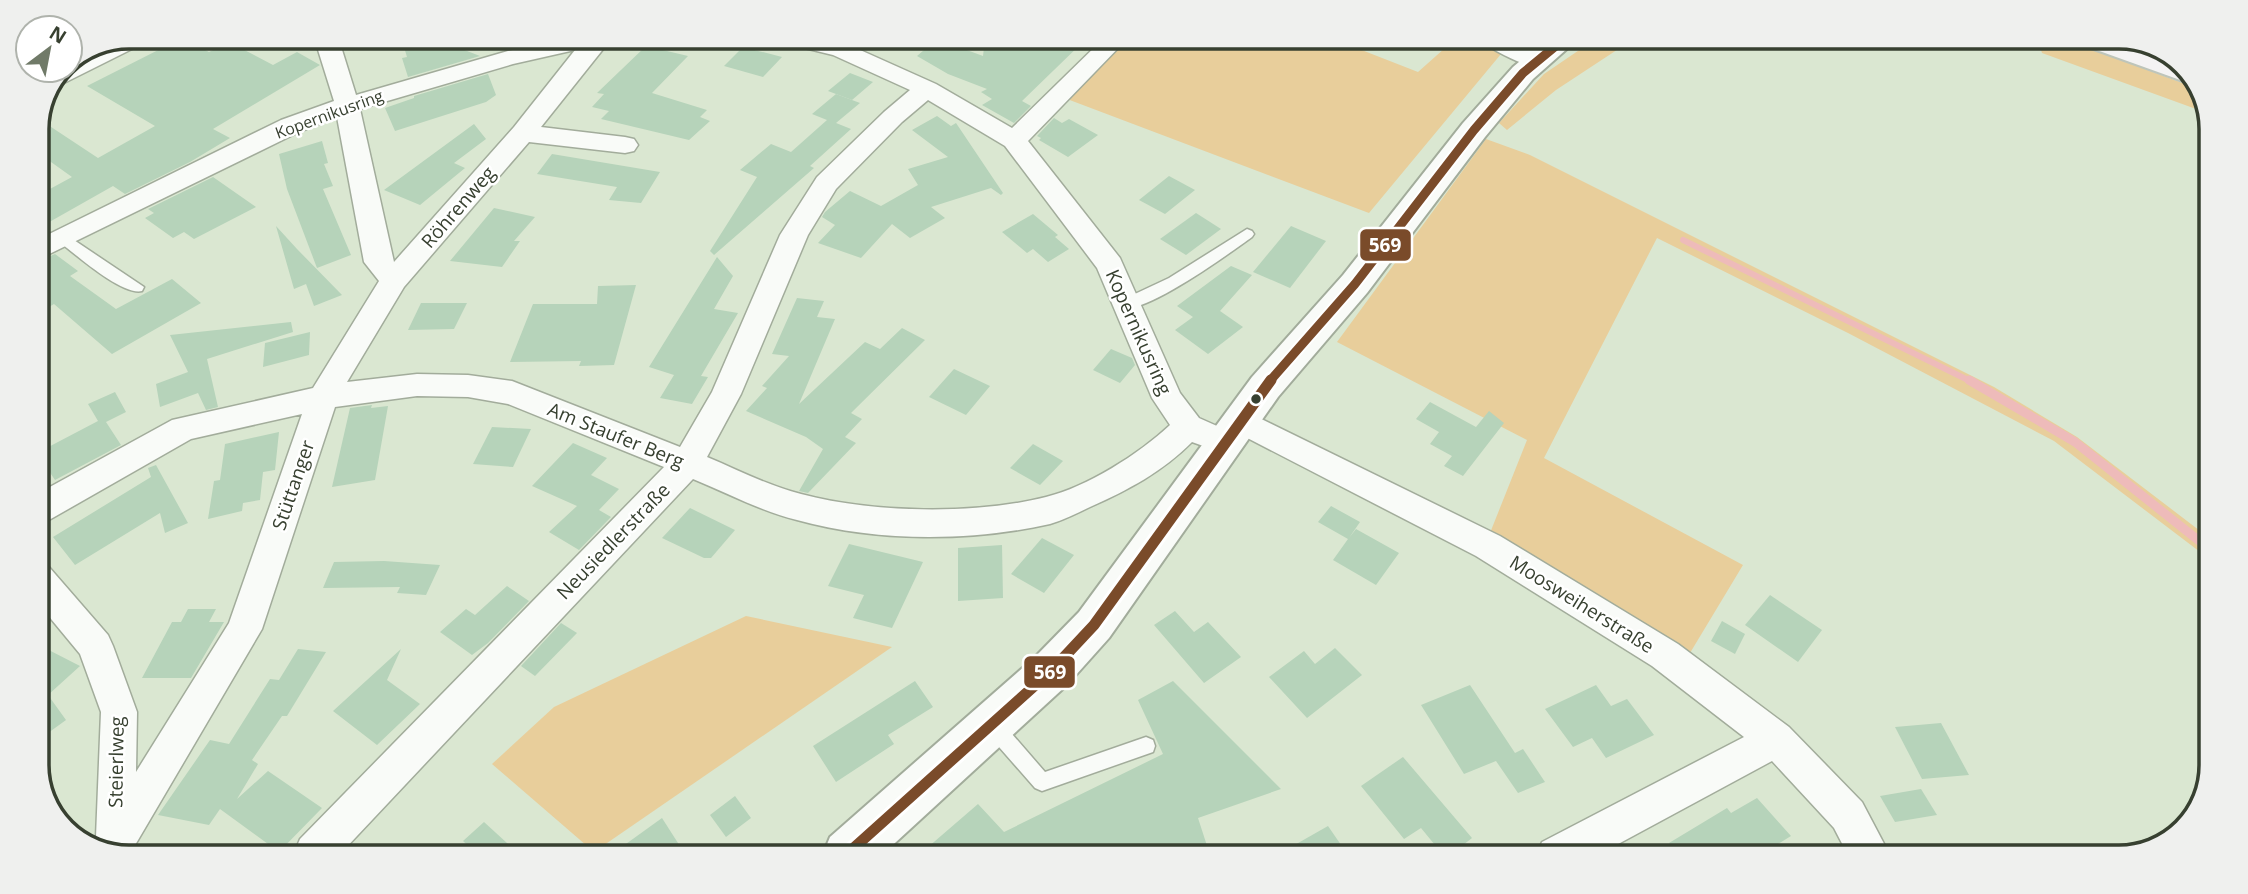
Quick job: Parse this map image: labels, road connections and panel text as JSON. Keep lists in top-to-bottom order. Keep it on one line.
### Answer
{"streets":{"street":["Kopernikusring","Röhrenweg","Am Staufer Berg","Stüttanger","Neusiedlerstraße","Moosweiherstraße","Steierlweg"]},"crossings":[["Kopernikusring","Am Staufer Berg"],["Kopernikusring","Neusiedlerstraße"],["Kopernikusring","Moosweiherstraße"],["Röhrenweg","Stüttanger"],["Am Staufer Berg","Stüttanger"],["Am Staufer Berg","Neusiedlerstraße"],["Am Staufer Berg","Moosweiherstraße"]],"lines":["transit line 569"],"north":"top right"}
